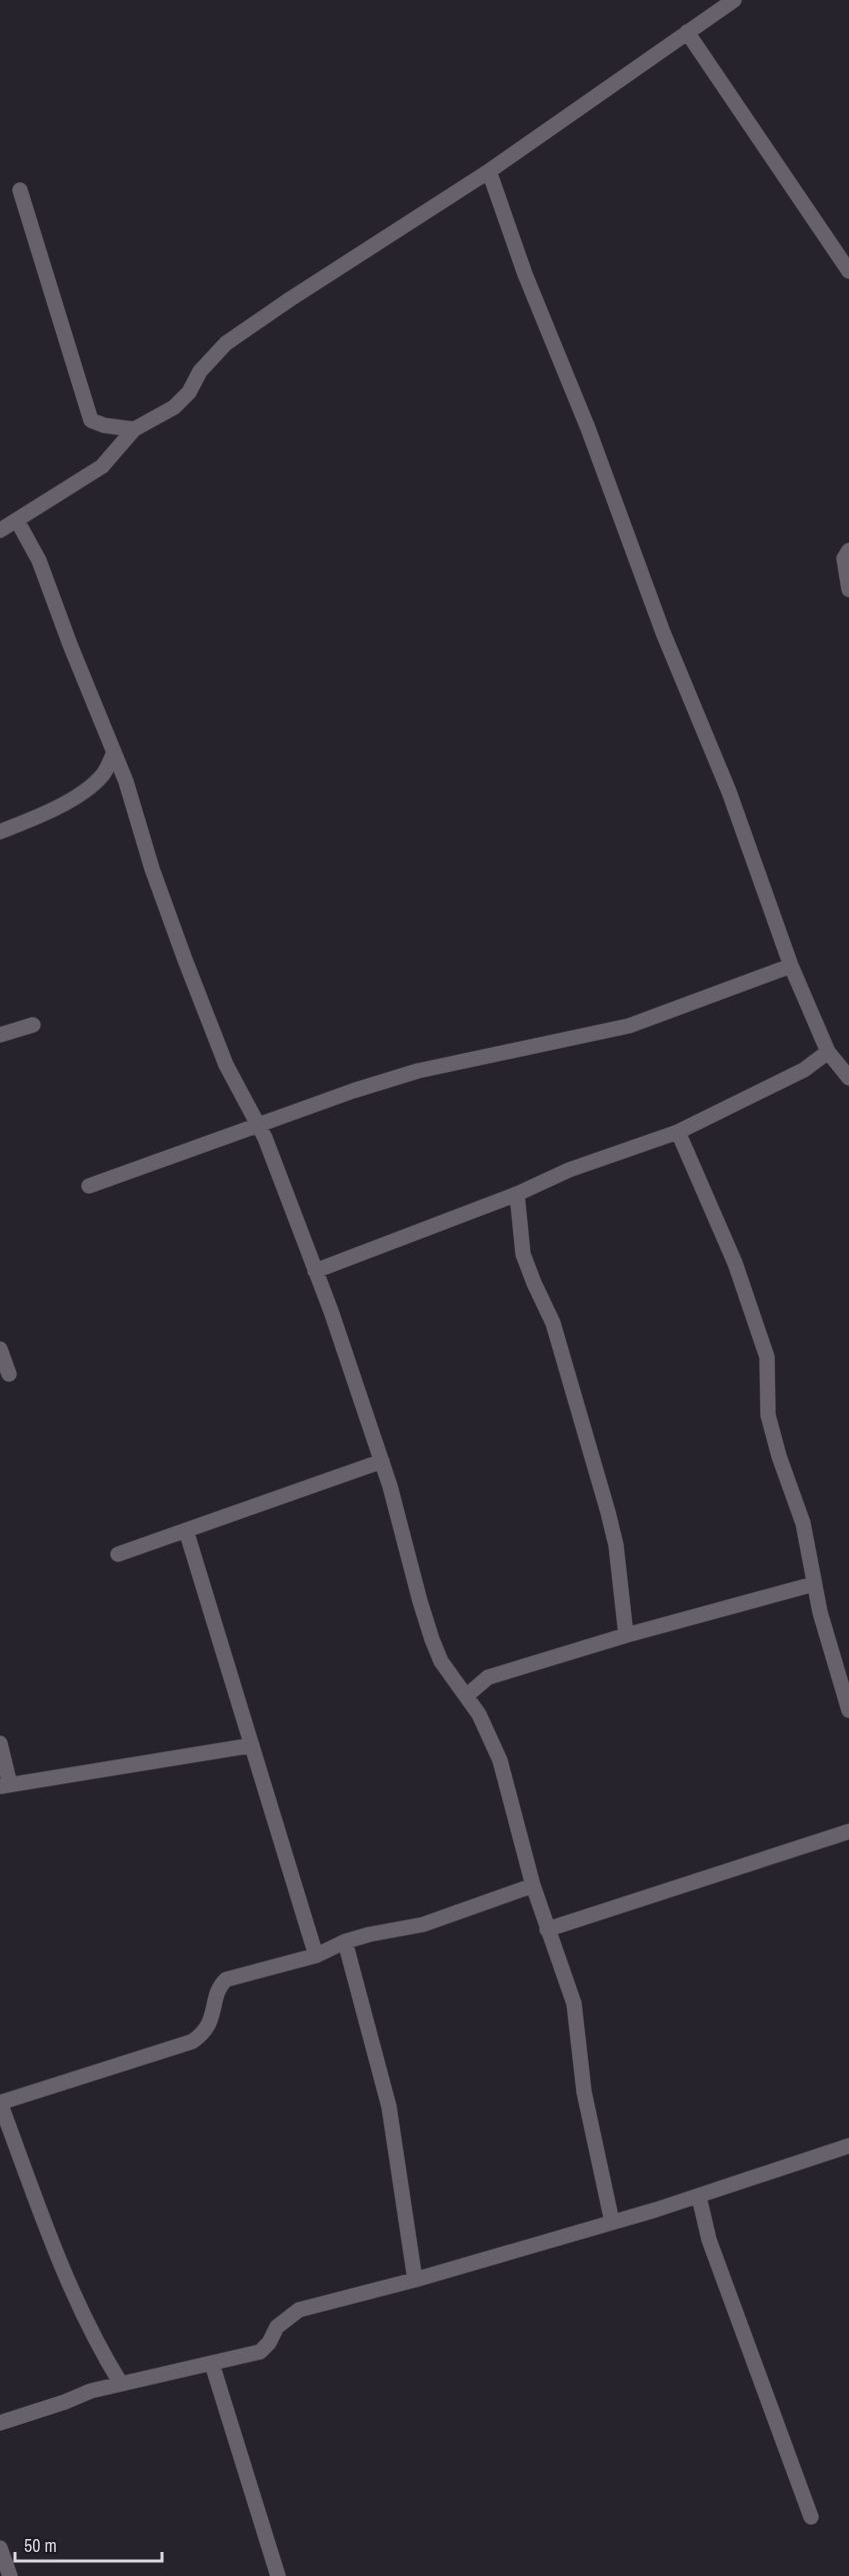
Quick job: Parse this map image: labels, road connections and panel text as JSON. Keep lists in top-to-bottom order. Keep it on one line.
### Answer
{"scale_bar":"50 m"}
